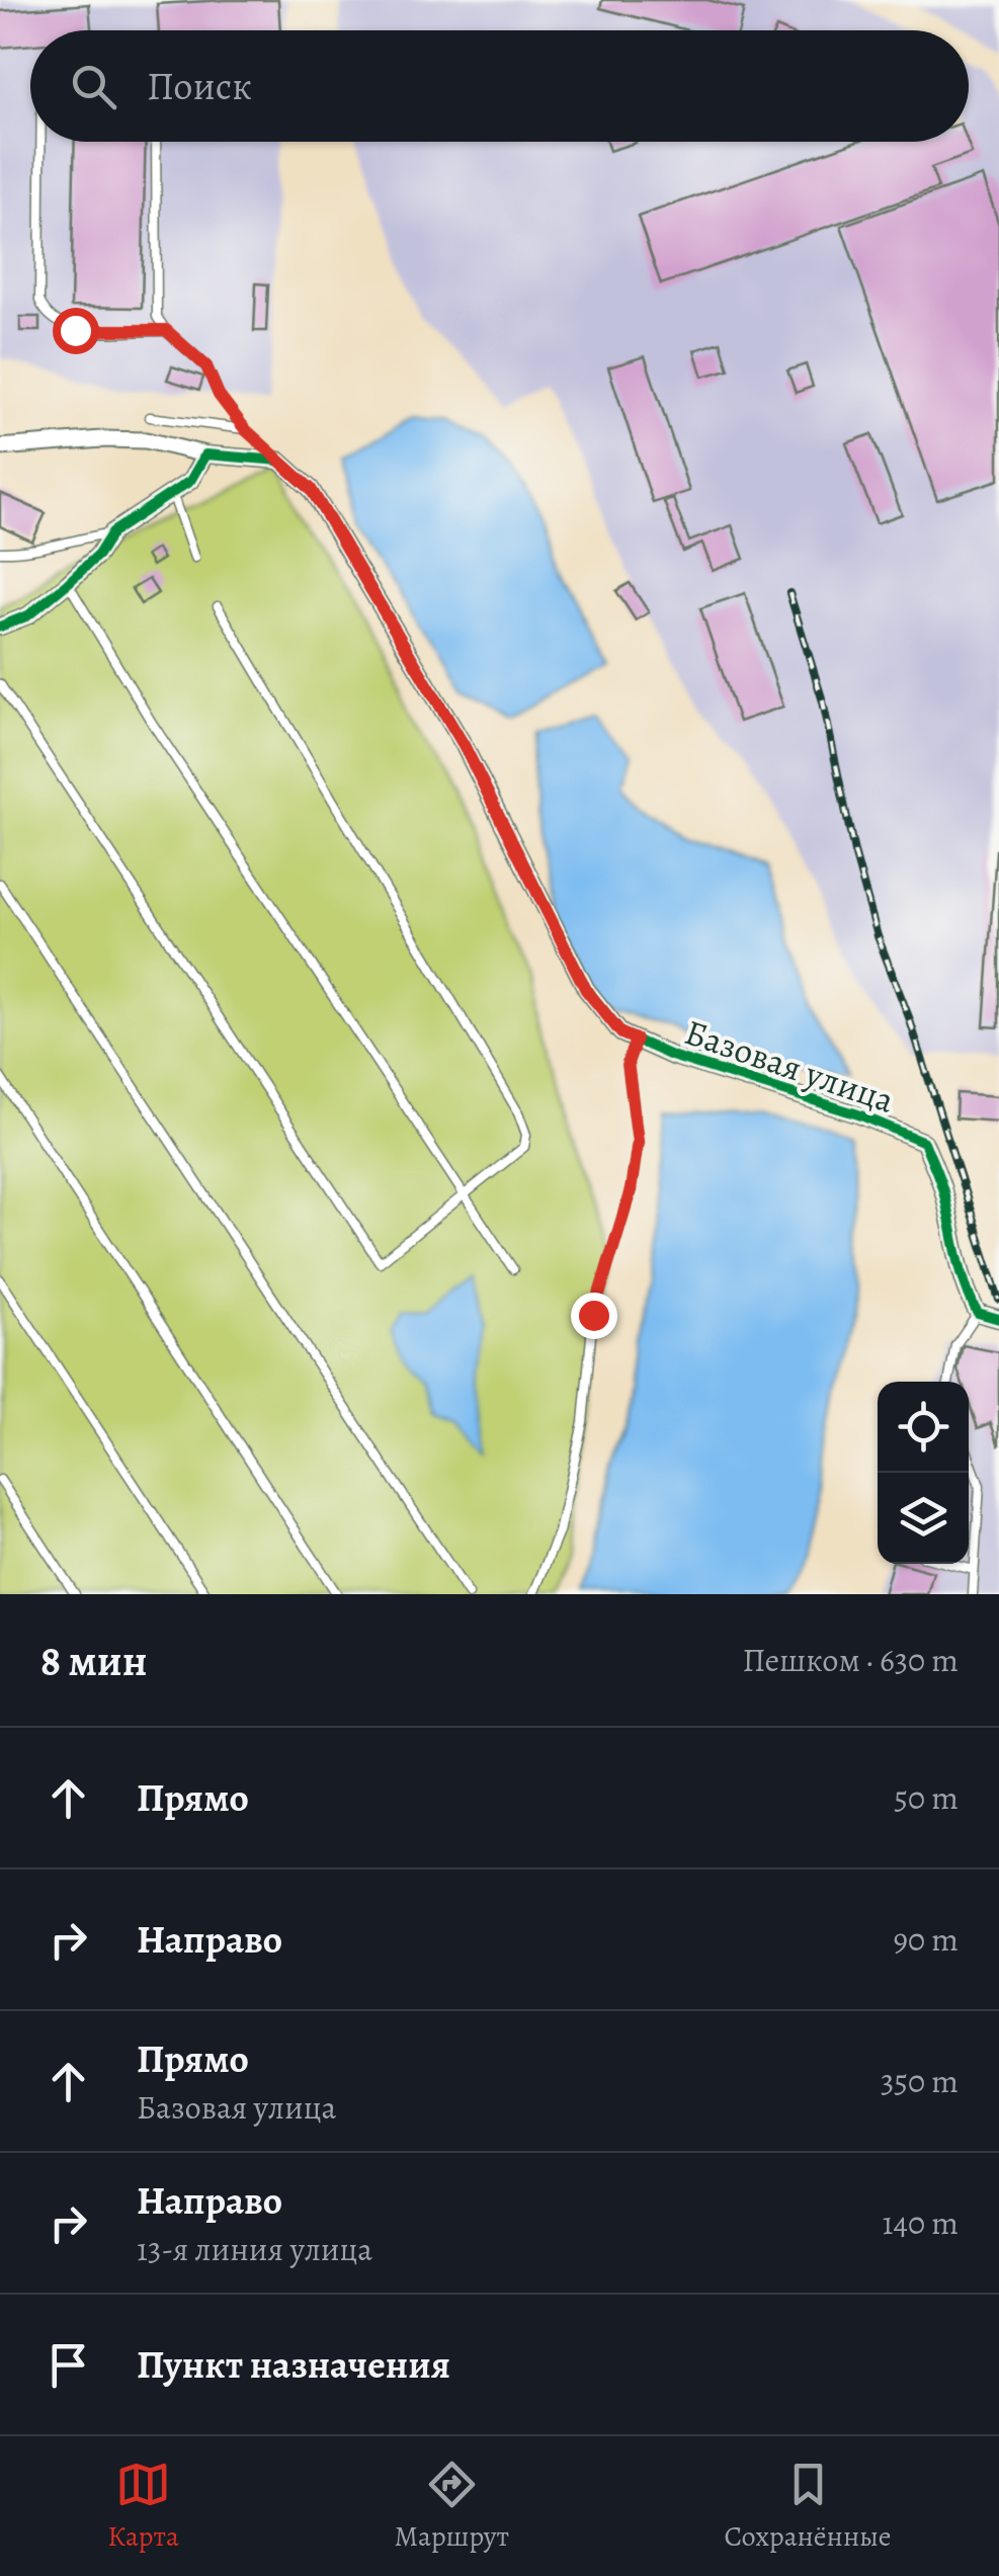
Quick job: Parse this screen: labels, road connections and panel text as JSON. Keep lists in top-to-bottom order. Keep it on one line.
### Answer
{"streets":{"street":["Базовая улица"]},"page":{"search":"Поиск","heading":["8 мин","Пешком · 630 m"],"list":[["Прямо","50 m"],["Направо","90 m"],["Прямо","Базовая улица","350 m"],["Направо","13-я линия улица","140 m"],"Пункт назначения"],"nav":["Карта","Маршрут","Сохранённые"]}}
